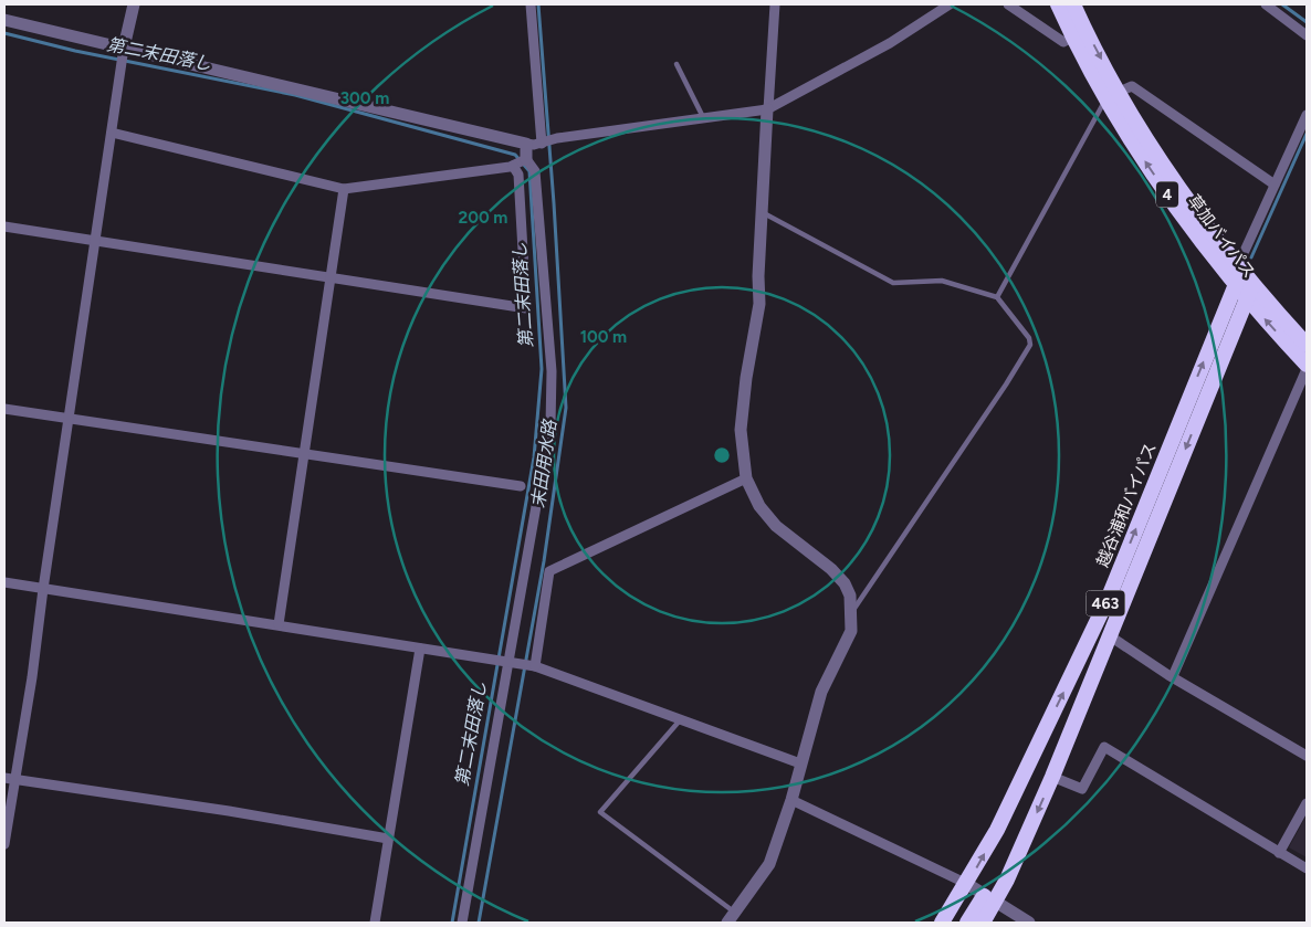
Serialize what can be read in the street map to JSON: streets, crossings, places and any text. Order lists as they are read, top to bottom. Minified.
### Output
{"streets":{"highway":["4","草加バイパス","越谷浦和バイパス","463"]},"crossings":[["草加バイパス","越谷浦和バイパス"]],"water":["第二末田落し","末田用水路"],"rings":["300 m","200 m","100 m"]}
